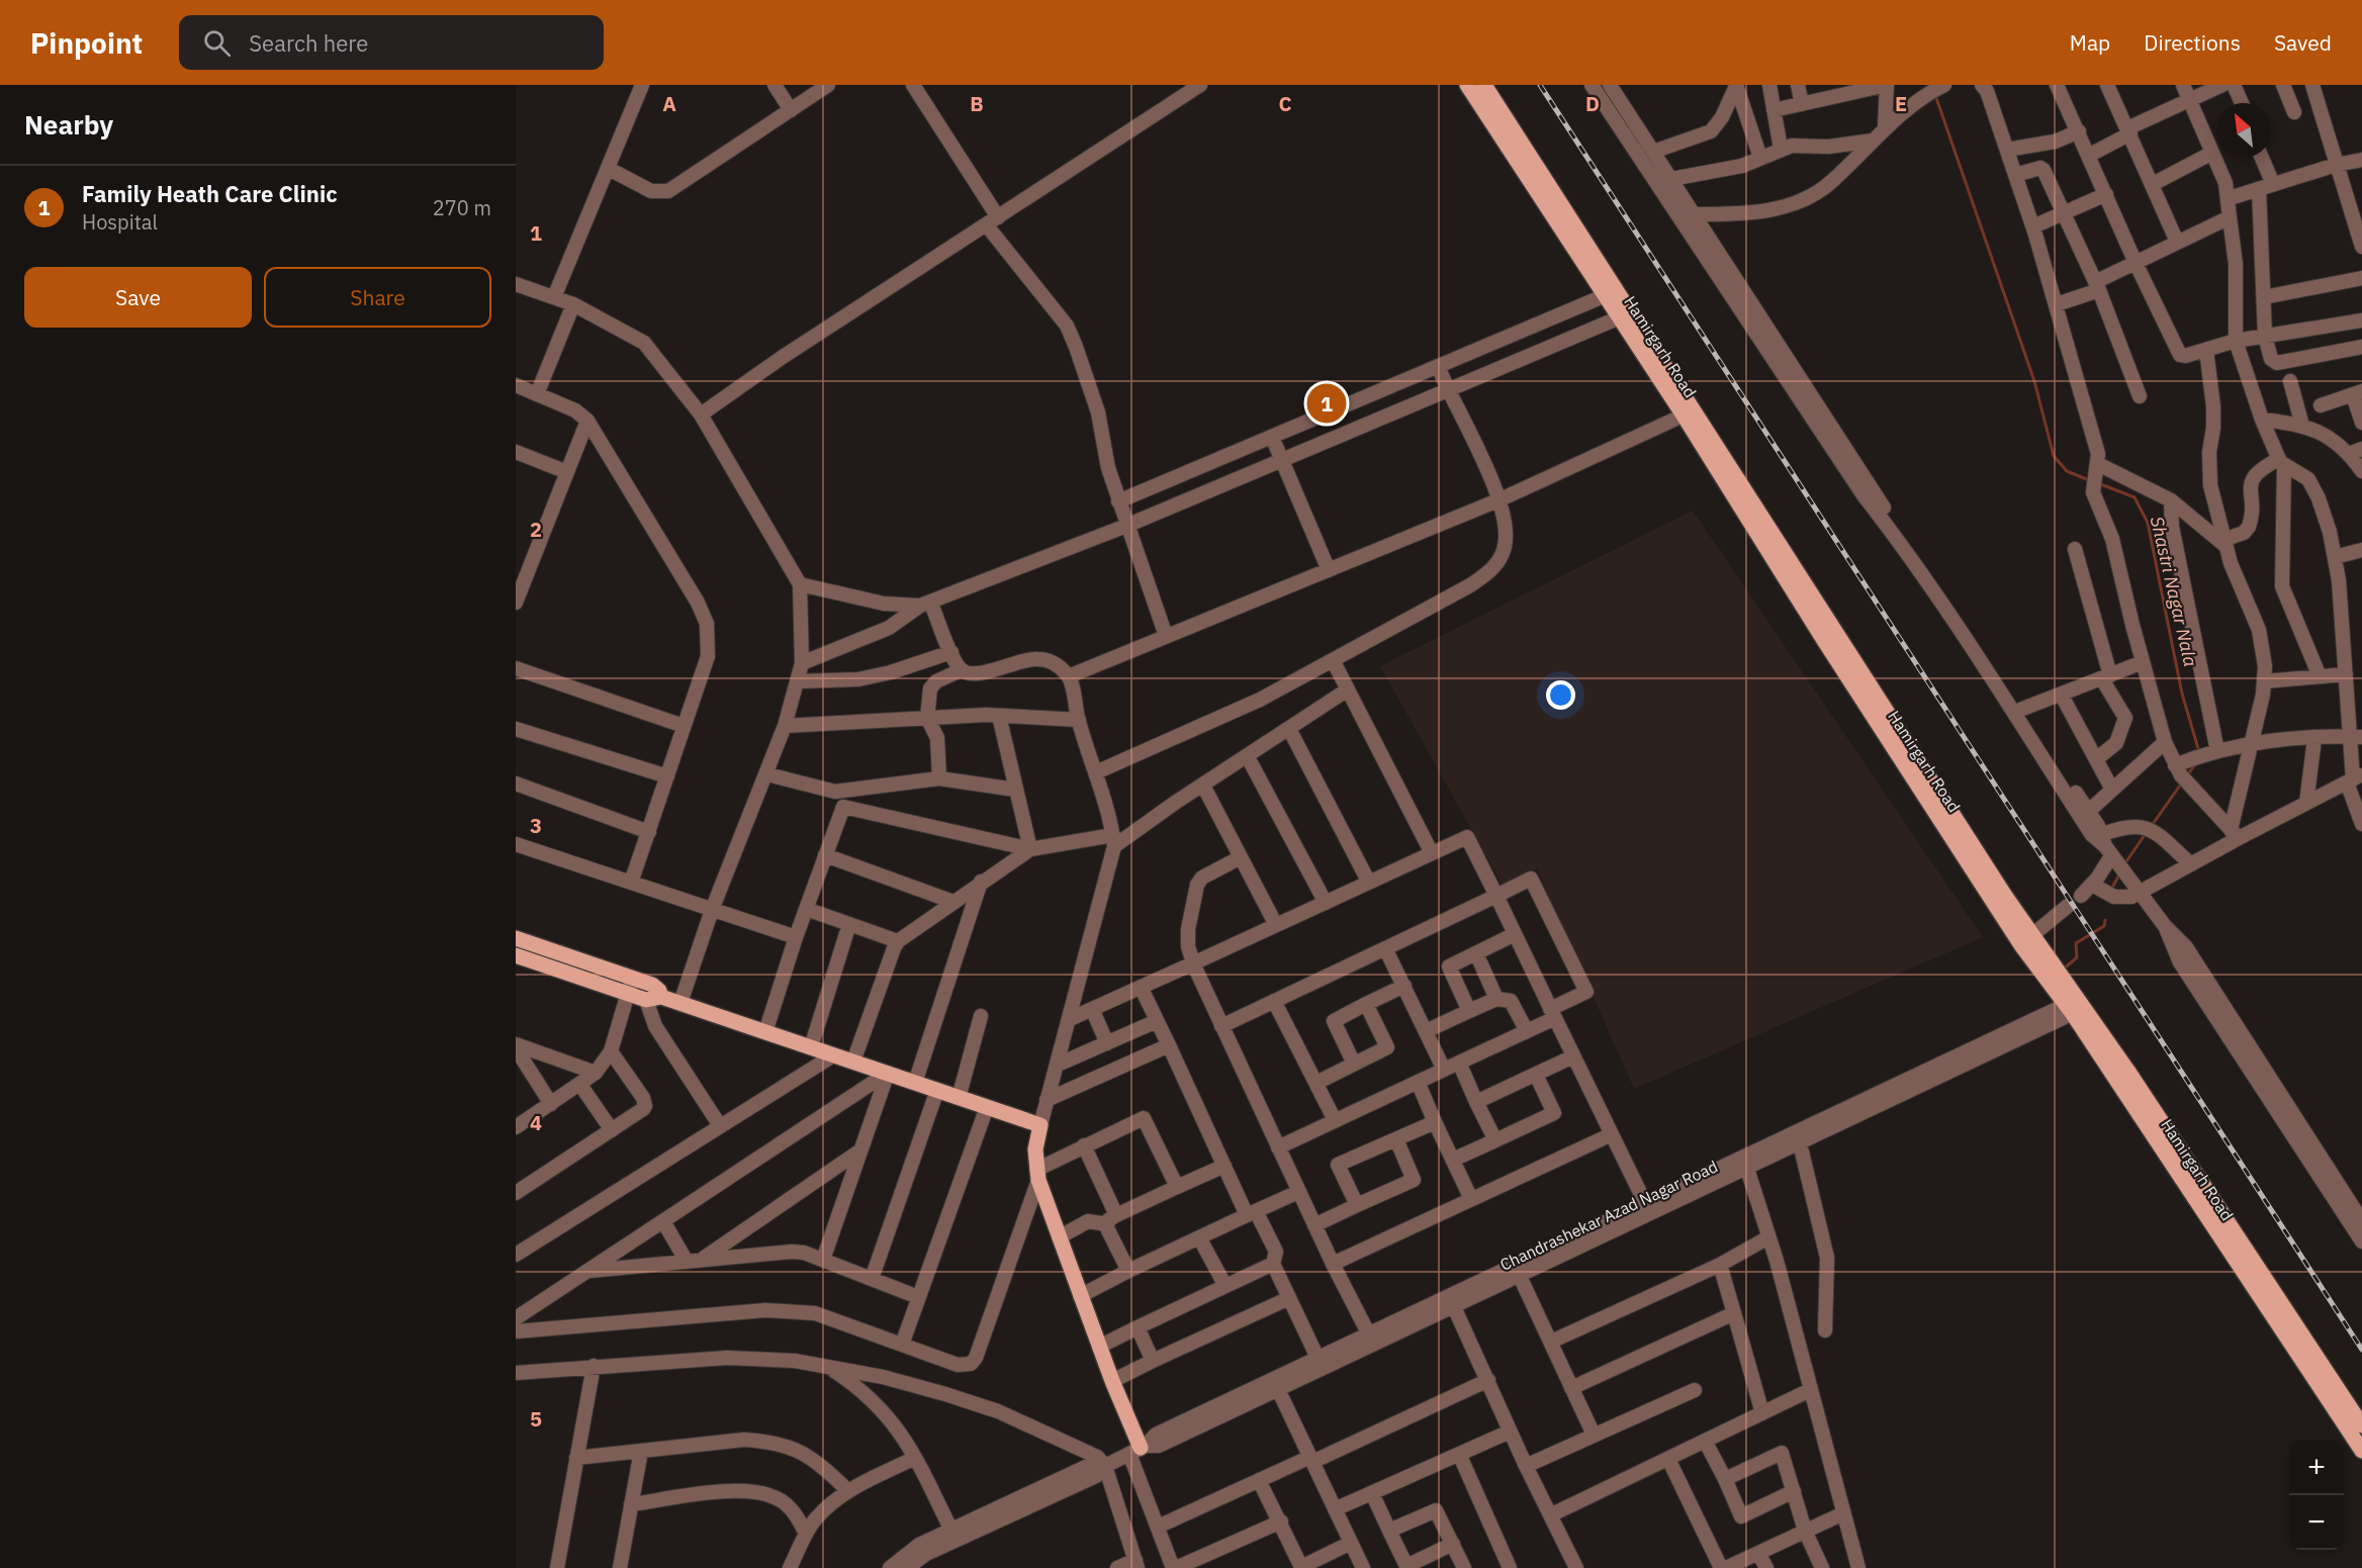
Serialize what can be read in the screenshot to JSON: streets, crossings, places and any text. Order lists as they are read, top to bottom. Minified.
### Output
{"streets":{"main road":["Hamirgarh Road"],"street":["Chandrashekar Azad Nagar Road"]},"crossings":[["Hamirgarh Road","Chandrashekar Azad Nagar Road"]],"water":["Shastri Nagar Nala"],"north":"top left","page":{"header":"Pinpoint","search":"Search here","nav":["Map","Directions","Saved"],"heading":"Nearby","list":[{"mark":"1","name":"Family Heath Care Clinic","note":"Hospital","value":"270 m"}],"buttons":["Save","Share"],"pins":"1","map_buttons":["+","−"]},"grid":{"columns":["A","B","C","D","E"],"rows":["1","2","3","4","5"]}}
